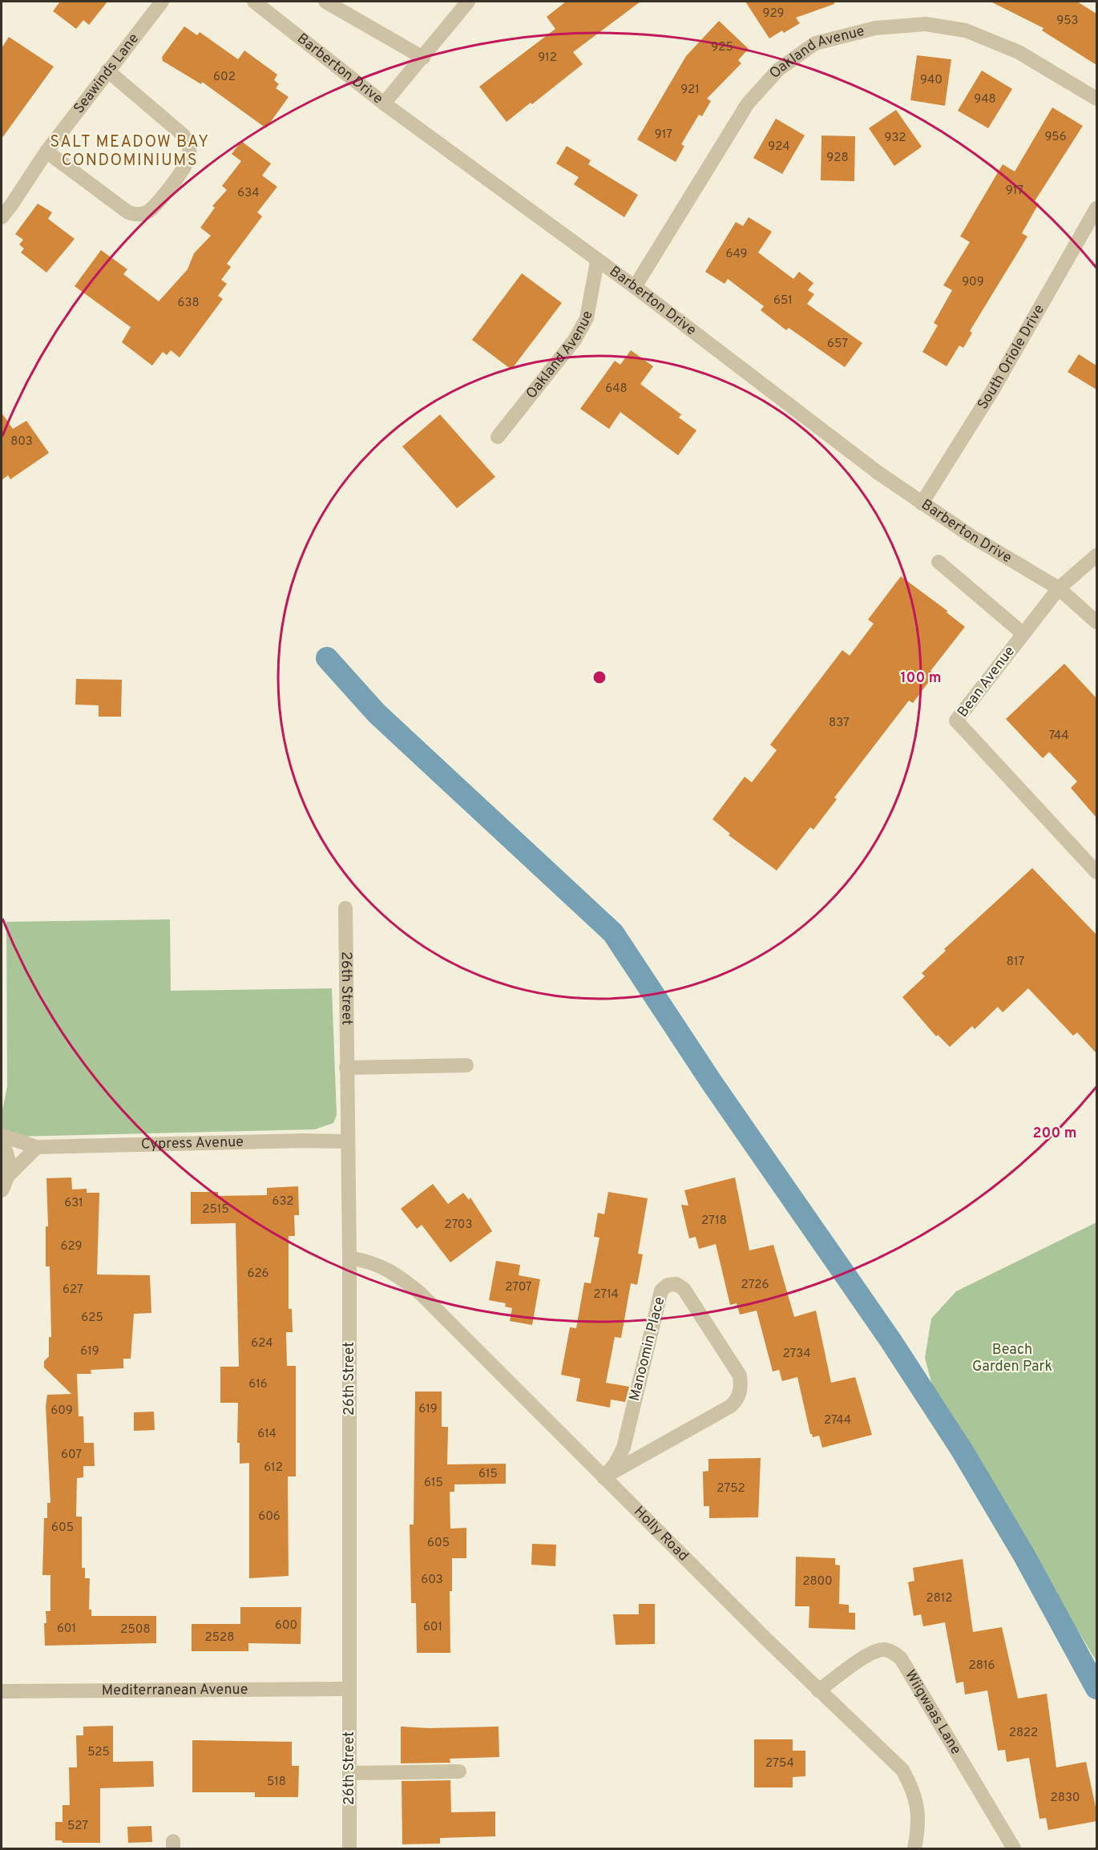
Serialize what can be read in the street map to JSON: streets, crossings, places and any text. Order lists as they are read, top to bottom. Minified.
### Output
{"streets":{"street":["Oakland Avenue","Barberton Drive","Seawinds Lane","South Oriole Drive","Bean Avenue","26th Street","Cypress Avenue","Manoomin Place","Holly Road","Mediterranean Avenue","Wiigwaas Lane"]},"crossings":[["Oakland Avenue","Barberton Drive"],["Barberton Drive","South Oriole Drive"],["Barberton Drive","Bean Avenue"],["26th Street","Cypress Avenue"],["26th Street","Holly Road"],["26th Street","Mediterranean Avenue"],["Manoomin Place","Holly Road"],["Holly Road","Wiigwaas Lane"]],"districts":["SALT MEADOW BAY CONDOMINIUMS"],"parks":["Beach Garden Park"],"house_numbers":["929","953","925","912","602","940","921","948","917","956","932","924","928","917","634","649","909","651","638","657","648","803","837","744","817","632","631","2515","2718","2703","629","626","2726","2707","627","2714","625","624","619","2734","616","619","609","2744","614","607","612","615","615","2752","606","605","605","603","2800","2812","600","601","601","2508","2528","2816","2822","525","2754","518","2830","527"],"rings":["100 m","200 m"]}
